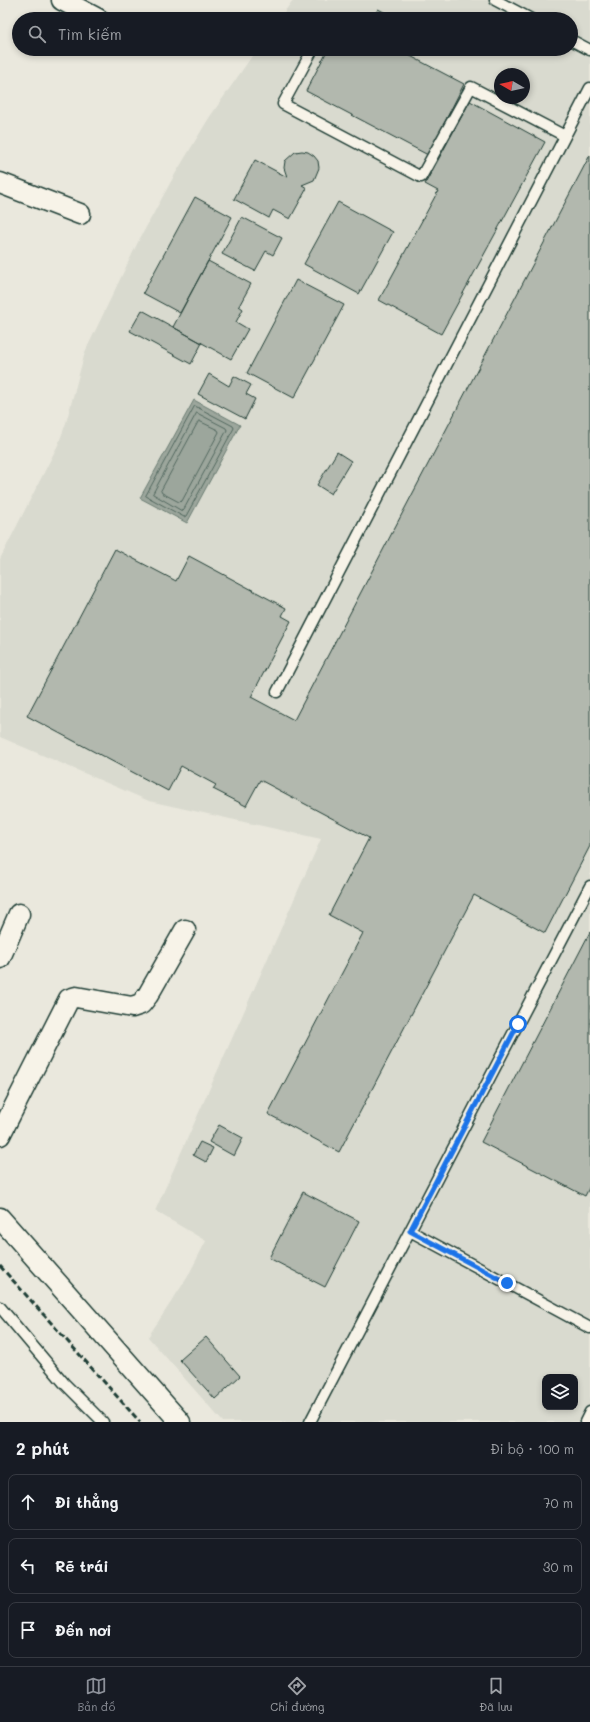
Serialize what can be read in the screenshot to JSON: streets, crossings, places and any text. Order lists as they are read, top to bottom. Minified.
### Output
{"north":"left","page":{"search":"Tìm kiếm","heading":["2 phút","Đi bộ · 100 m"],"list":[["Đi thẳng","70 m"],["Rẽ trái","30 m"],"Đến nơi"],"nav":["Bản đồ","Chỉ đường","Đã lưu"]}}
